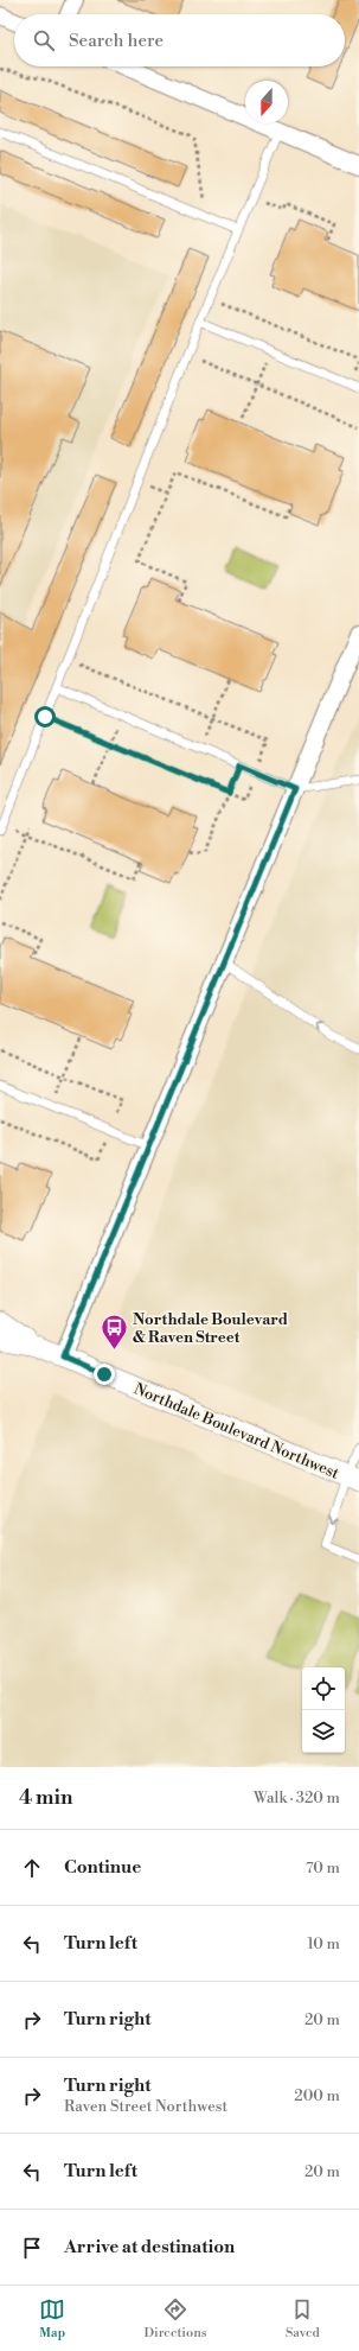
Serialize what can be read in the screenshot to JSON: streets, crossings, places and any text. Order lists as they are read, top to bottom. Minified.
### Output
{"streets":{"street":["Northdale Boulevard Northwest"]},"places":{"bus stop":["Northdale Boulevard & Raven Street"]},"north":"bottom","page":{"search":"Search here","heading":["4 min","Walk · 320 m"],"list":[["Continue","70 m"],["Turn left","10 m"],["Turn right","20 m"],["Turn right","Raven Street Northwest","200 m"],["Turn left","20 m"],"Arrive at destination"],"nav":["Map","Directions","Saved"]}}
